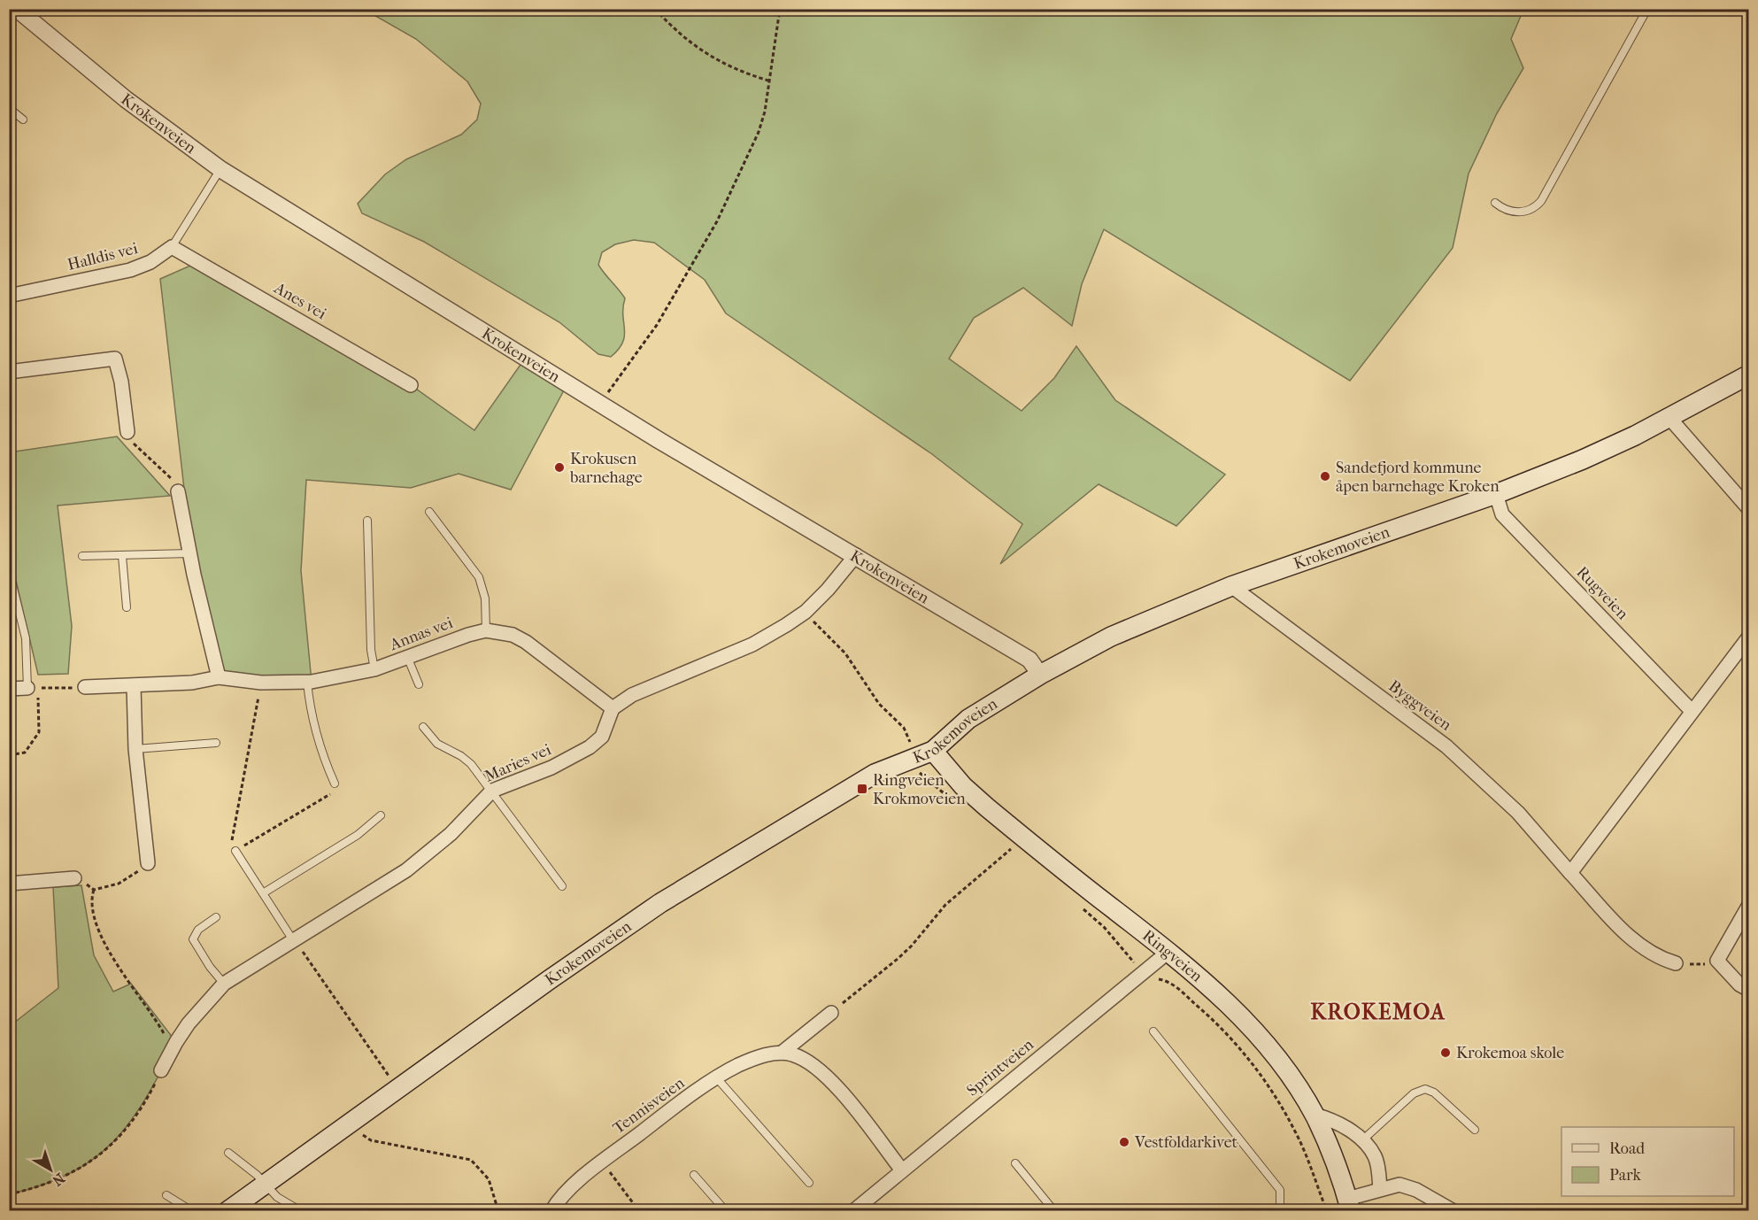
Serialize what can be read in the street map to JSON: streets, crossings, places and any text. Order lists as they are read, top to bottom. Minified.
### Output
{"streets":{"main road":["Krokemoveien","Ringveien"],"street":["Krokenveien","Halldis vei","Anes vei","Rugveien","Annas vei","Byggveien","Maries vei","Sprintveien","Tennisveien"]},"crossings":[["Krokenveien","Halldis vei"],["Krokenveien","Krokemoveien"],["Halldis vei","Anes vei"],["Krokemoveien","Rugveien"],["Krokemoveien","Byggveien"],["Krokemoveien","Ringveien"],["Annas vei","Maries vei"],["Ringveien","Sprintveien"],["Sprintveien","Tennisveien"]],"districts":["KROKEMOA"],"places":{"other":["Krokusen barnehage","Sandefjord kommune åpen barnehage Kroken","Krokemoa skole","Vestfoldarkivet"],"transit":["Ringveien Krokmoveien"]},"legend":["Road","Park"],"north":"bottom right"}
